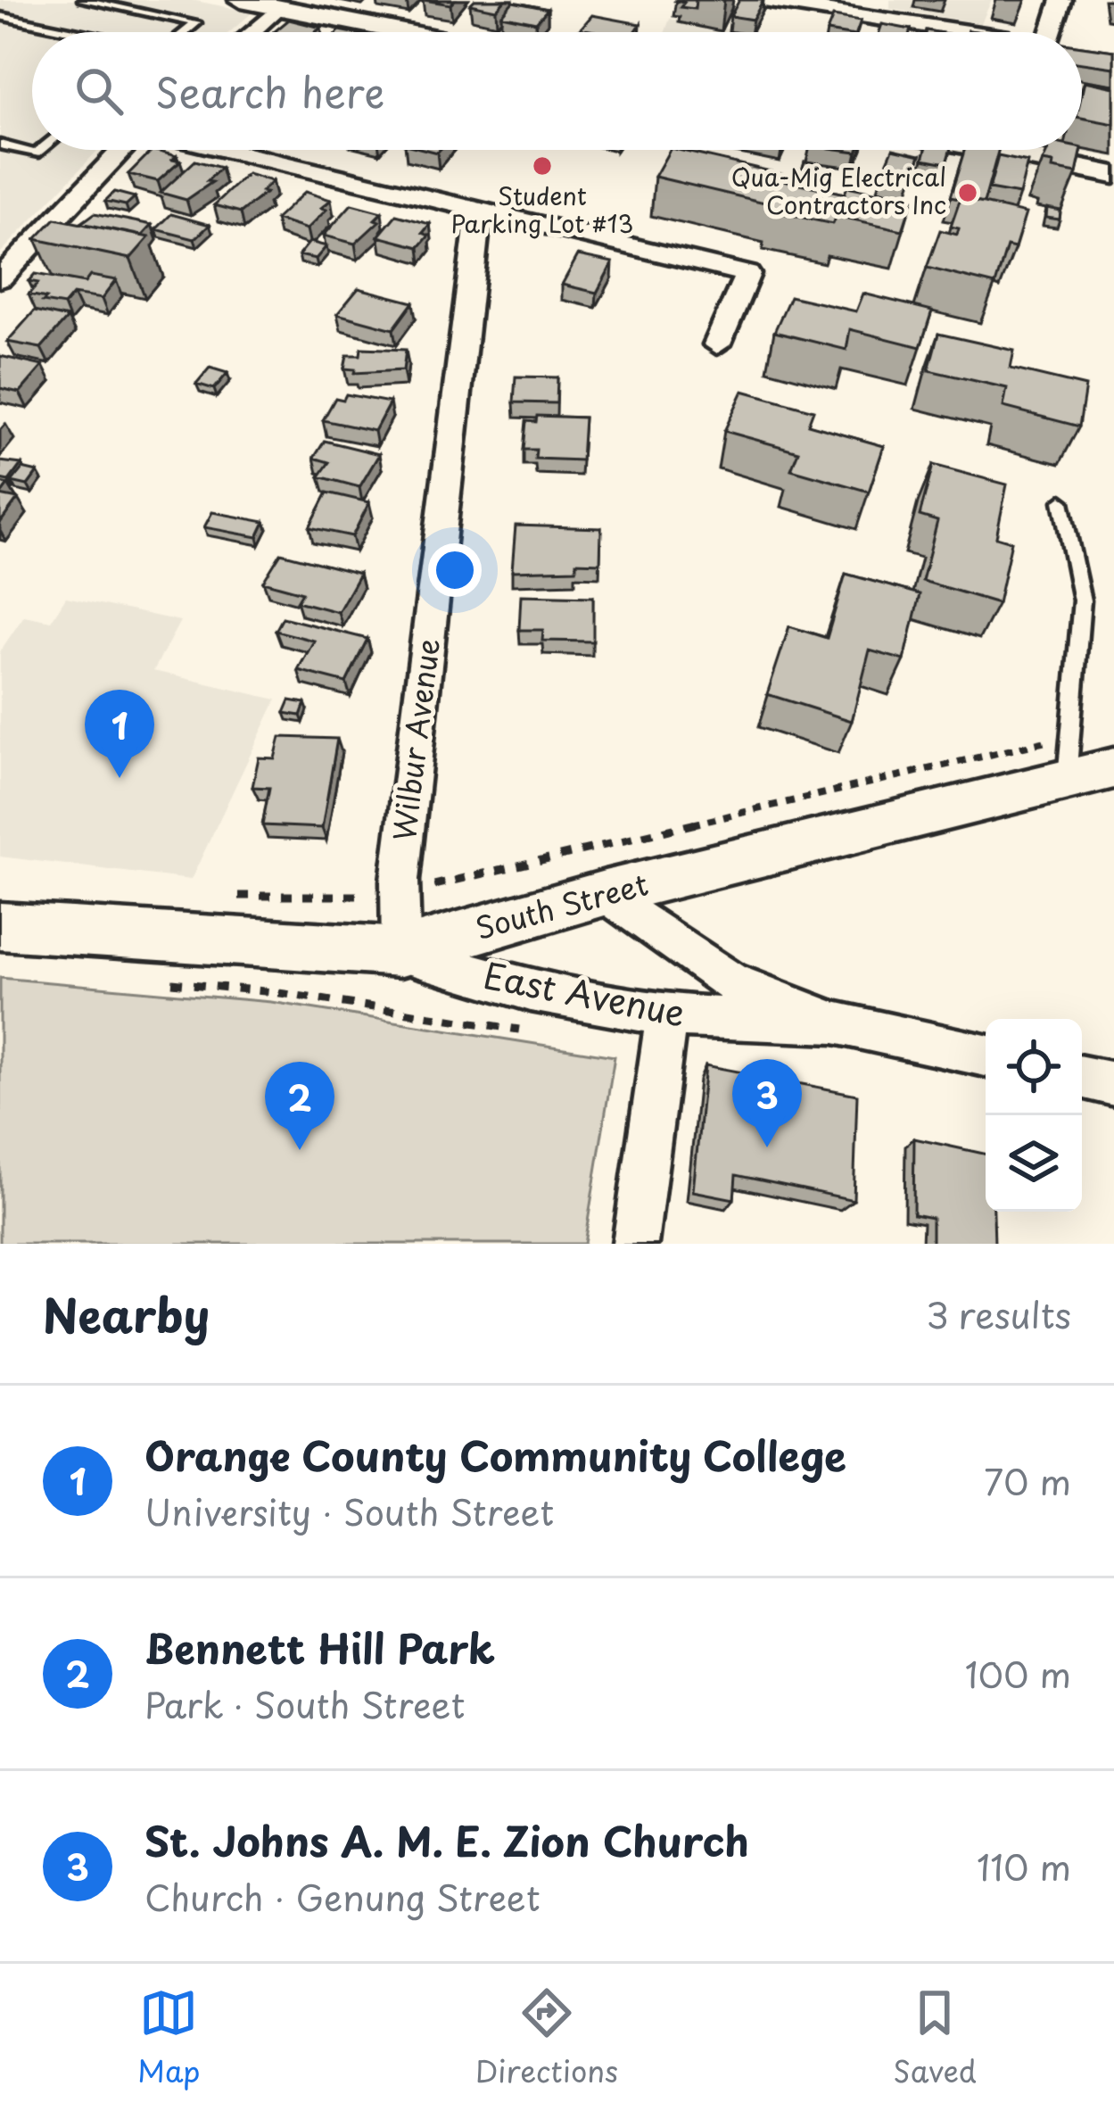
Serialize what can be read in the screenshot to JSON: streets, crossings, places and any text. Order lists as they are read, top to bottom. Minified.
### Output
{"streets":{"street":["Wilbur Avenue","South Street","East Avenue"]},"crossings":[["Wilbur Avenue","South Street"],["Wilbur Avenue","East Avenue"],["South Street","East Avenue"]],"places":["Student Parking Lot #13","Qua-Mig Electrical Contractors Inc"],"page":{"search":"Search here","pins":["1","3","2"],"heading":["Nearby","3 results"],"list":[{"mark":"1","name":"Orange County Community College","note":"University · South Street","value":"70 m"},{"mark":"2","name":"Bennett Hill Park","note":"Park · South Street","value":"100 m"},{"mark":"3","name":"St. Johns A. M. E. Zion Church","note":"Church · Genung Street","value":"110 m"}],"nav":["Map","Directions","Saved"]}}
